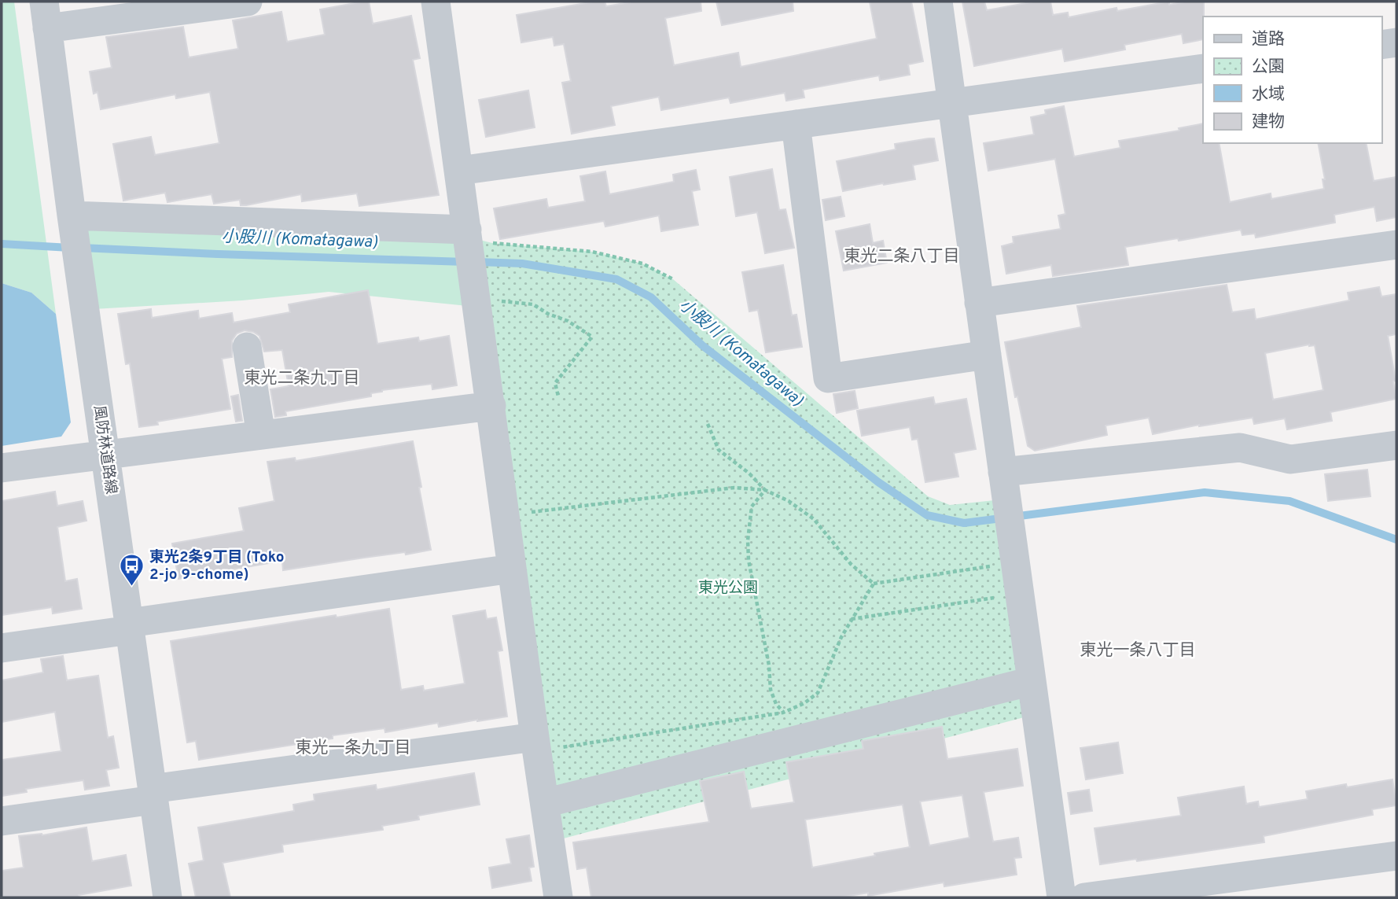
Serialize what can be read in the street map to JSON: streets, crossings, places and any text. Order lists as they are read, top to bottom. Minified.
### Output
{"streets":{"street":["風防林道路線"]},"districts":["東光二条八丁目","東光二条九丁目","東光一条八丁目","東光一条九丁目"],"water":["小股川 (Komatagawa)"],"parks":["東光公園"],"places":{"bus stop":["東光2条9丁目 (Toko 2-jo 9-chome)"]},"legend":["道路","公園","水域","建物"]}
